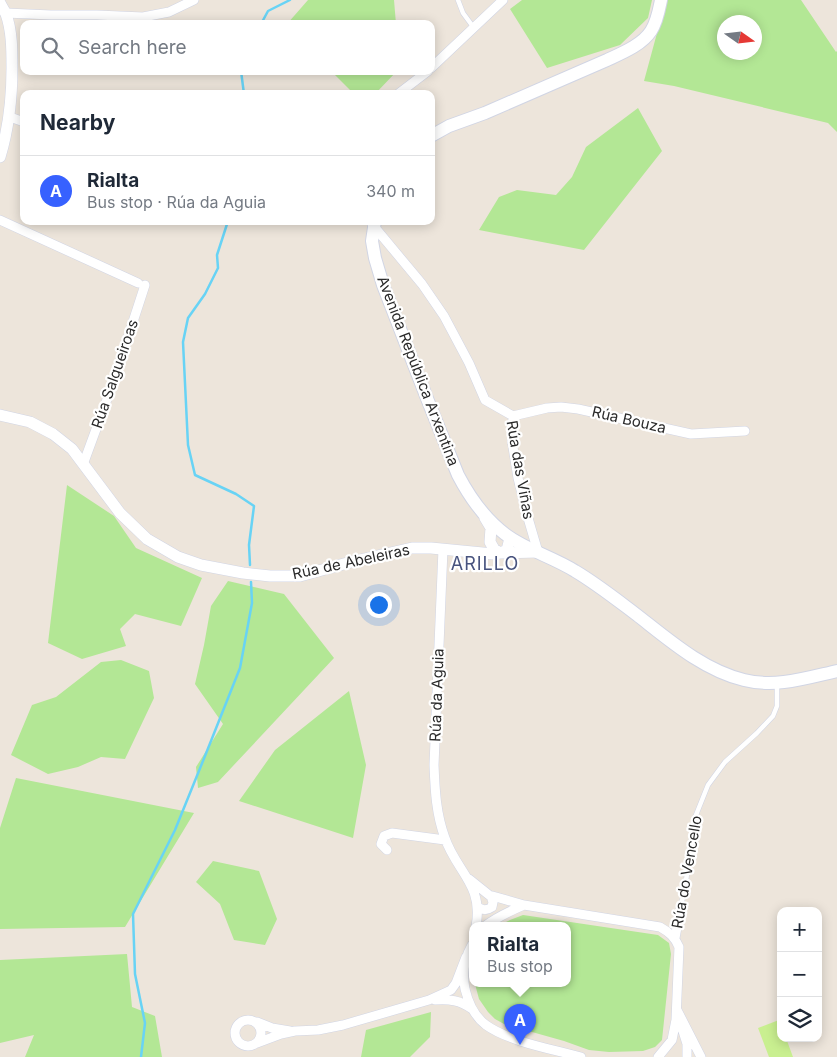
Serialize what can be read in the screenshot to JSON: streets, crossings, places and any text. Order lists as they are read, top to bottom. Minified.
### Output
{"streets":{"main road":["Avenida República Arxentina"],"street":["Rúa Salgueiroas","Rúa Bouza","Rúa das Viñas","Rúa de Abeleiras","Rúa da Aguia","Rúa do Vencello"]},"crossings":[["Avenida República Arxentina","Rúa das Viñas"],["Avenida República Arxentina","Rúa de Abeleiras"],["Avenida República Arxentina","Rúa do Vencello"],["Rúa Salgueiroas","Rúa de Abeleiras"],["Rúa Bouza","Rúa das Viñas"],["Rúa de Abeleiras","Rúa da Aguia"],["Rúa da Aguia","Rúa do Vencello"]],"districts":["ARILLO"],"north":"right","page":{"search":"Search here","heading":"Nearby","list":[{"mark":"A","name":"Rialta","note":"Bus stop · Rúa da Aguia","value":"340 m"}],"map_buttons":["+","−"],"popup":["Rialta","Bus stop"],"pins":"A"}}
